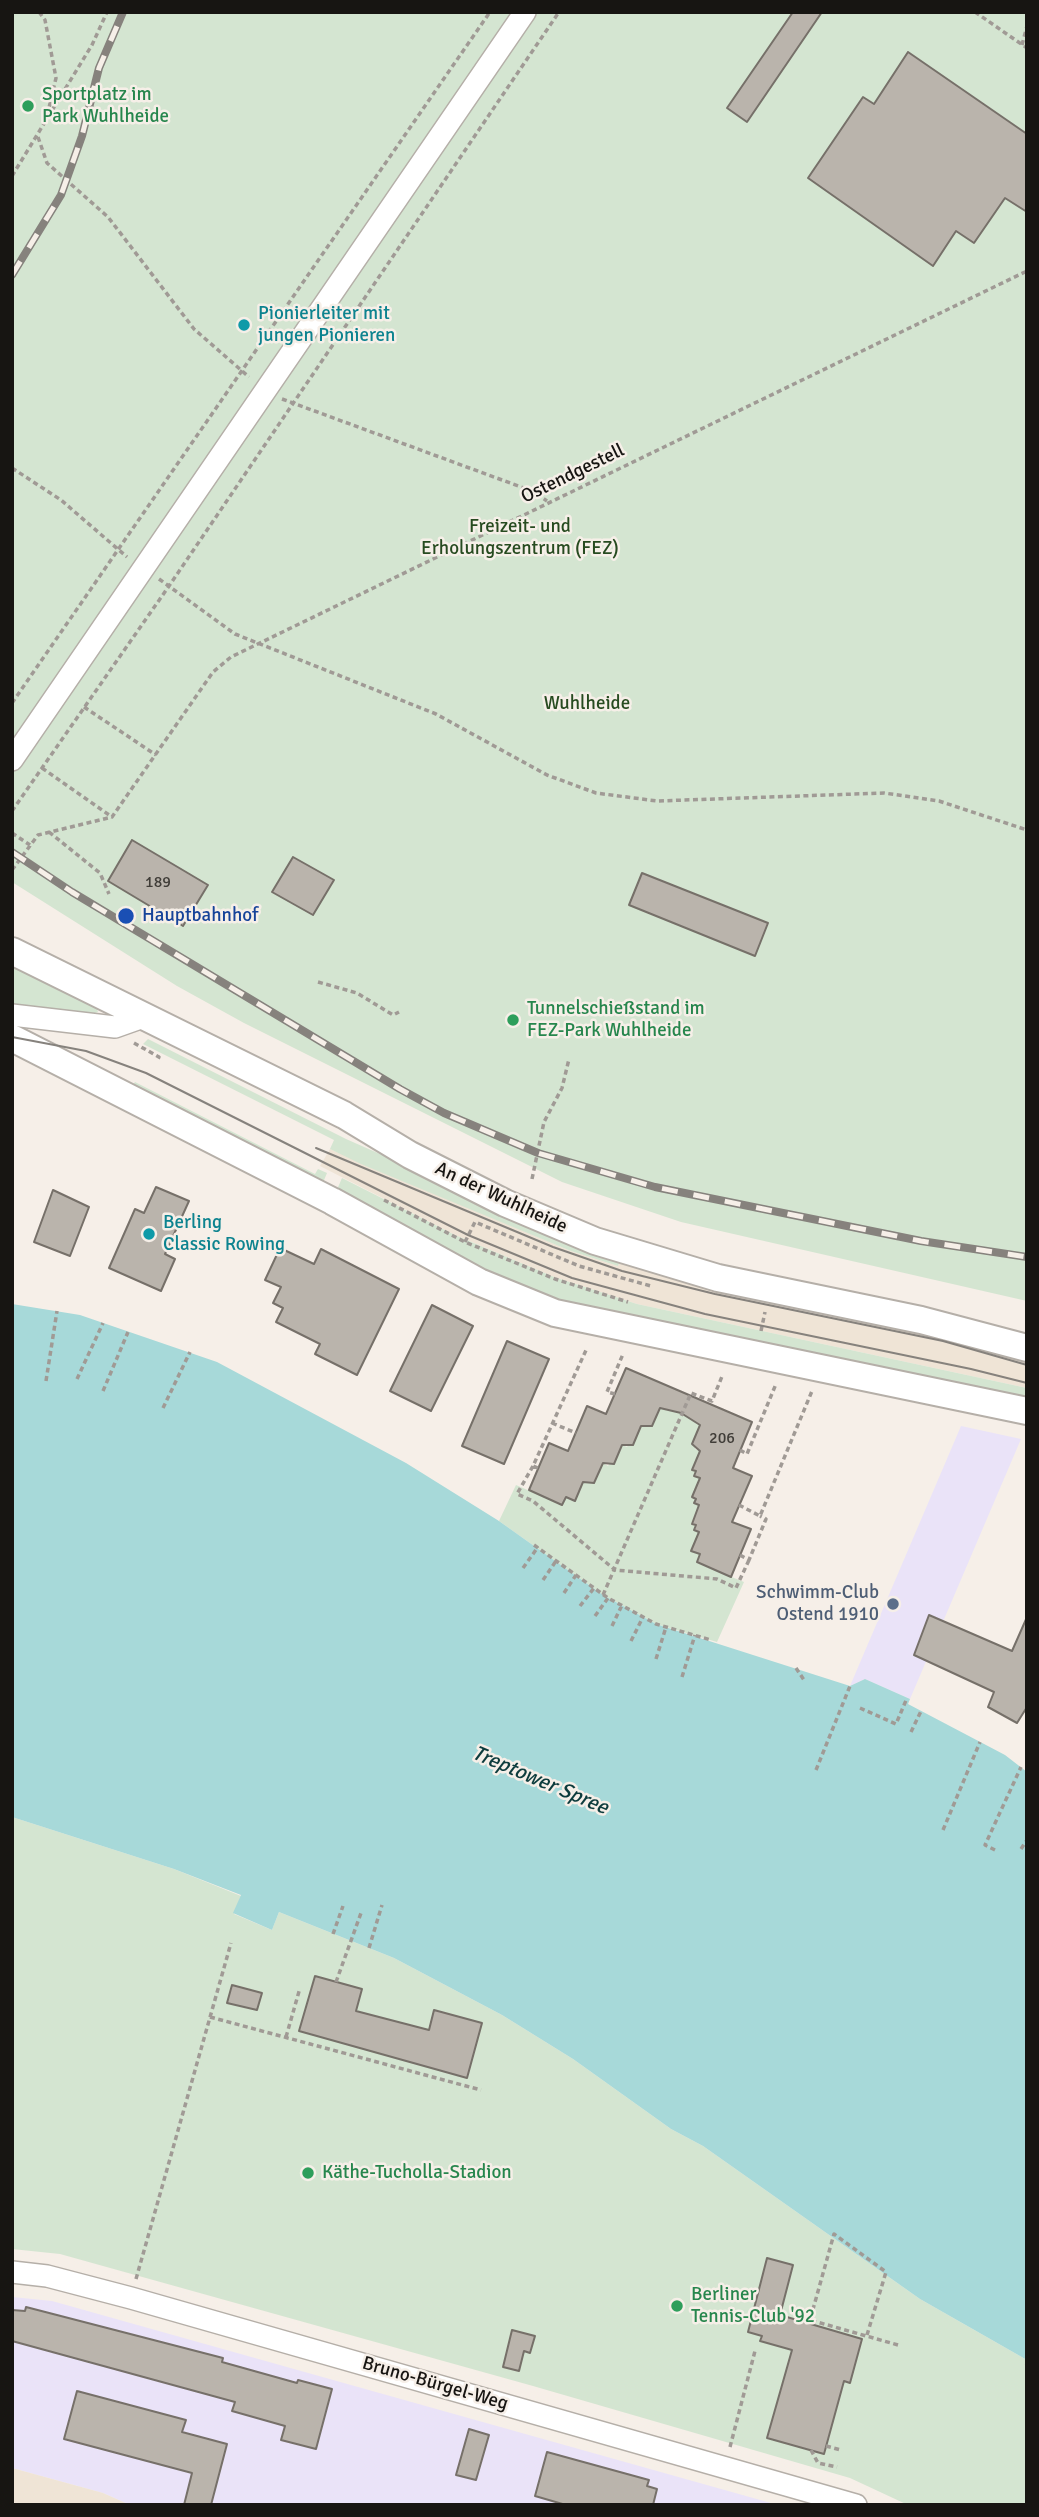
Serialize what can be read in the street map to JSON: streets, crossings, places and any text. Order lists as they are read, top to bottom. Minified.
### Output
{"streets":{"main road":["An der Wuhlheide"],"street":["Bruno-Bürgel-Weg"],"path":["Ostendgestell"]},"water":["Treptower Spree"],"parks":["Freizeit- und Erholungszentrum (FEZ)","Wuhlheide"],"places":["Sportplatz im Park Wuhlheide","Pionierleiter mit jungen Pionieren","Hauptbahnhof","Tunnelschießstand im FEZ-Park Wuhlheide","Berling Classic Rowing","Schwimm-Club Ostend 1910","Käthe-Tucholla-Stadion","Berliner Tennis-Club '92"],"house_numbers":["189","206"]}
